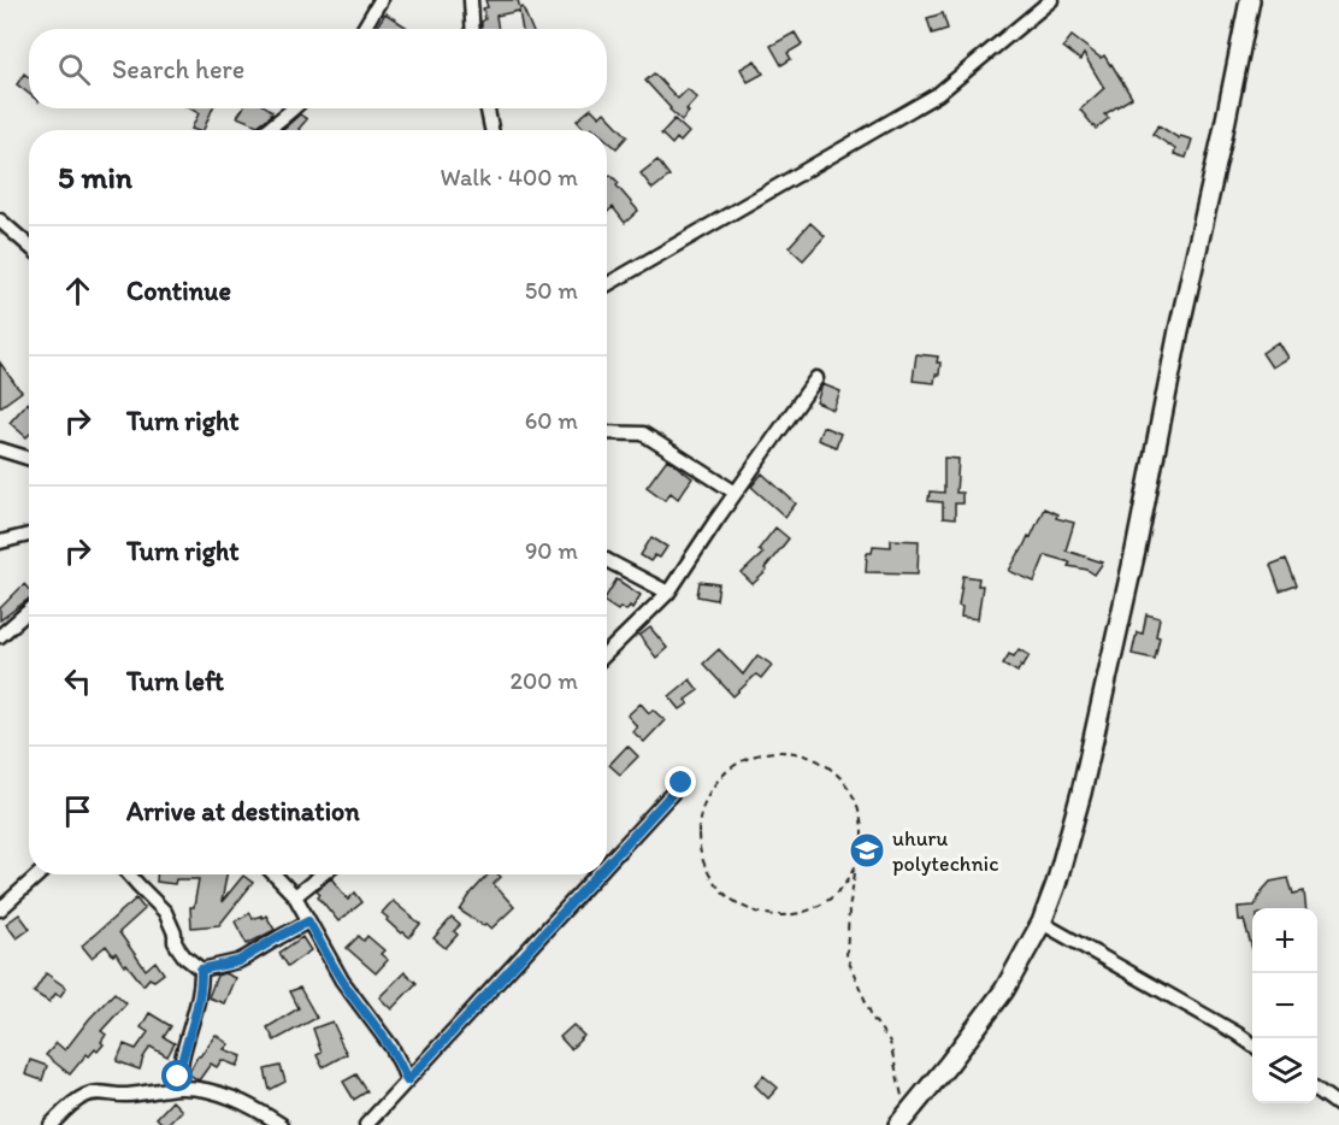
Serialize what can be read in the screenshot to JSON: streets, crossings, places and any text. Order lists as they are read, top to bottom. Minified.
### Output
{"places":{"school or university":["uhuru polytechnic"]},"page":{"search":"Search here","heading":["5 min","Walk · 400 m"],"list":[["Continue","50 m"],["Turn right","60 m"],["Turn right","90 m"],["Turn left","200 m"],"Arrive at destination"],"map_buttons":["+","−"]}}
